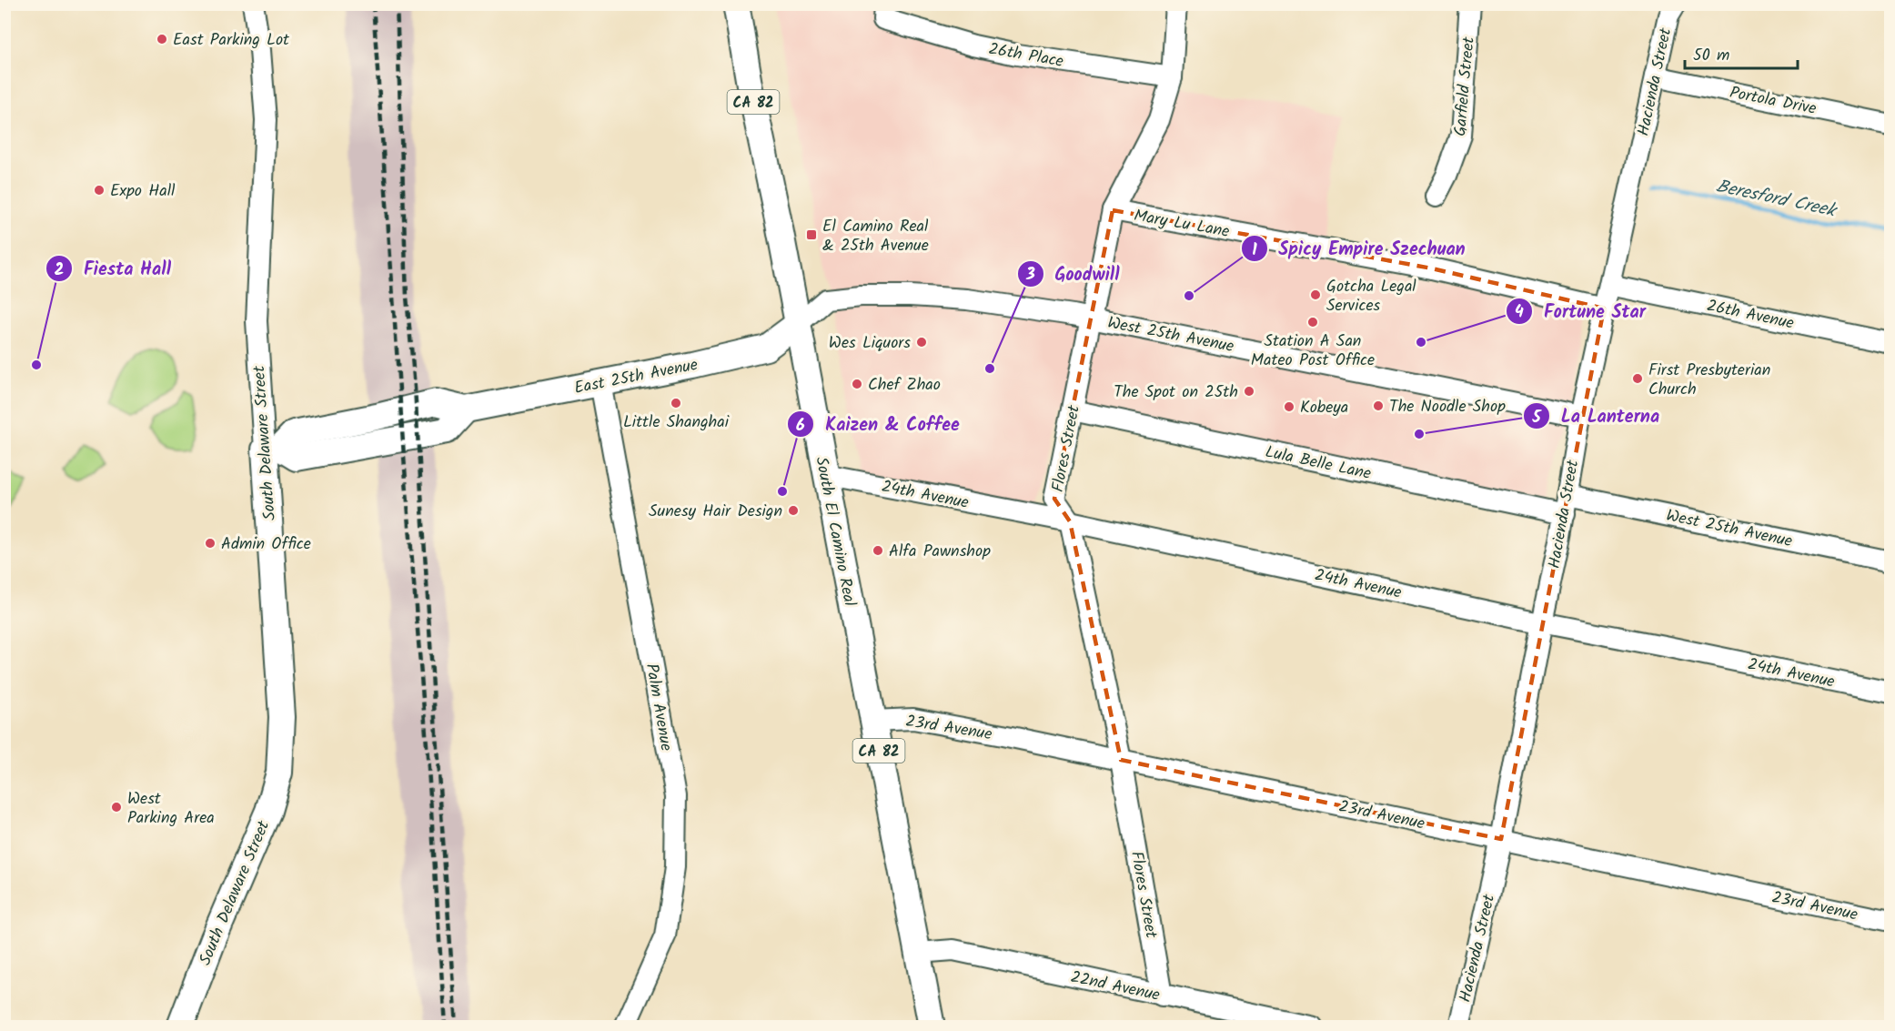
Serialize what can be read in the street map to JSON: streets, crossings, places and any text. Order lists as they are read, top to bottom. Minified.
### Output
{"streets":{"main road":["CA 82","East 25th Avenue","South Delaware Street","South El Camino Real"],"street":["26th Place","Hacienda Street","Garfield Street","Portola Drive","Mary Lu Lane","26th Avenue","West 25th Avenue","Flores Street","Lula Belle Lane","24th Avenue","Palm Avenue","23rd Avenue","22nd Avenue"]},"crossings":[["26th Place","Flores Street"],["Hacienda Street","Portola Drive"],["Hacienda Street","Mary Lu Lane"],["Hacienda Street","26th Avenue"],["Hacienda Street","West 25th Avenue"],["Hacienda Street","Lula Belle Lane"],["Hacienda Street","24th Avenue"],["Hacienda Street","23rd Avenue"],["Mary Lu Lane","Flores Street"],["West 25th Avenue","East 25th Avenue"],["West 25th Avenue","Flores Street"],["West 25th Avenue","Lula Belle Lane"],["West 25th Avenue","South El Camino Real"],["East 25th Avenue","South Delaware Street"],["East 25th Avenue","South El Camino Real"],["East 25th Avenue","Palm Avenue"],["Flores Street","Lula Belle Lane"],["Flores Street","24th Avenue"],["Flores Street","23rd Avenue"],["Flores Street","22nd Avenue"],["24th Avenue","South El Camino Real"],["South El Camino Real","23rd Avenue"],["South El Camino Real","22nd Avenue"]],"water":["Beresford Creek"],"places":{"other":["East Parking Lot","Expo Hall","Gotcha Legal Services","Spicy Empire Szechuan","Station A San Mateo Post Office","Wes Liquors","Fortune Star","Fiesta Hall","Goodwill","First Presbyterian Church","Chef Zhao","The Spot on 25th","Little Shanghai","The Noodle Shop","Kobeya","La Lanterna","Kaizen & Coffee","Sunesy Hair Design","Admin Office","Alfa Pawnshop","West Parking Area"],"transit":["El Camino Real & 25th Avenue"]},"scale_bar":"50 m"}
